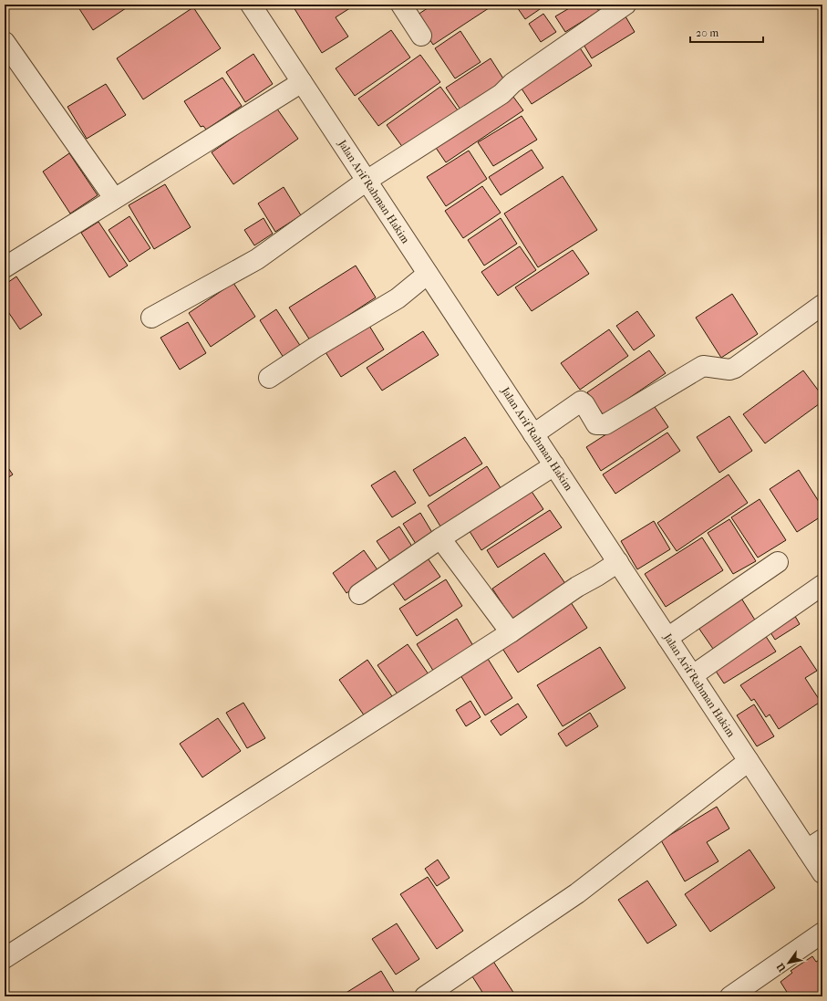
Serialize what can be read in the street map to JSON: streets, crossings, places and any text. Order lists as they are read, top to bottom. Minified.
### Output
{"streets":{"street":["Jalan Arif Rahman Hakim"]},"scale_bar":"20 m","north":"bottom left"}
